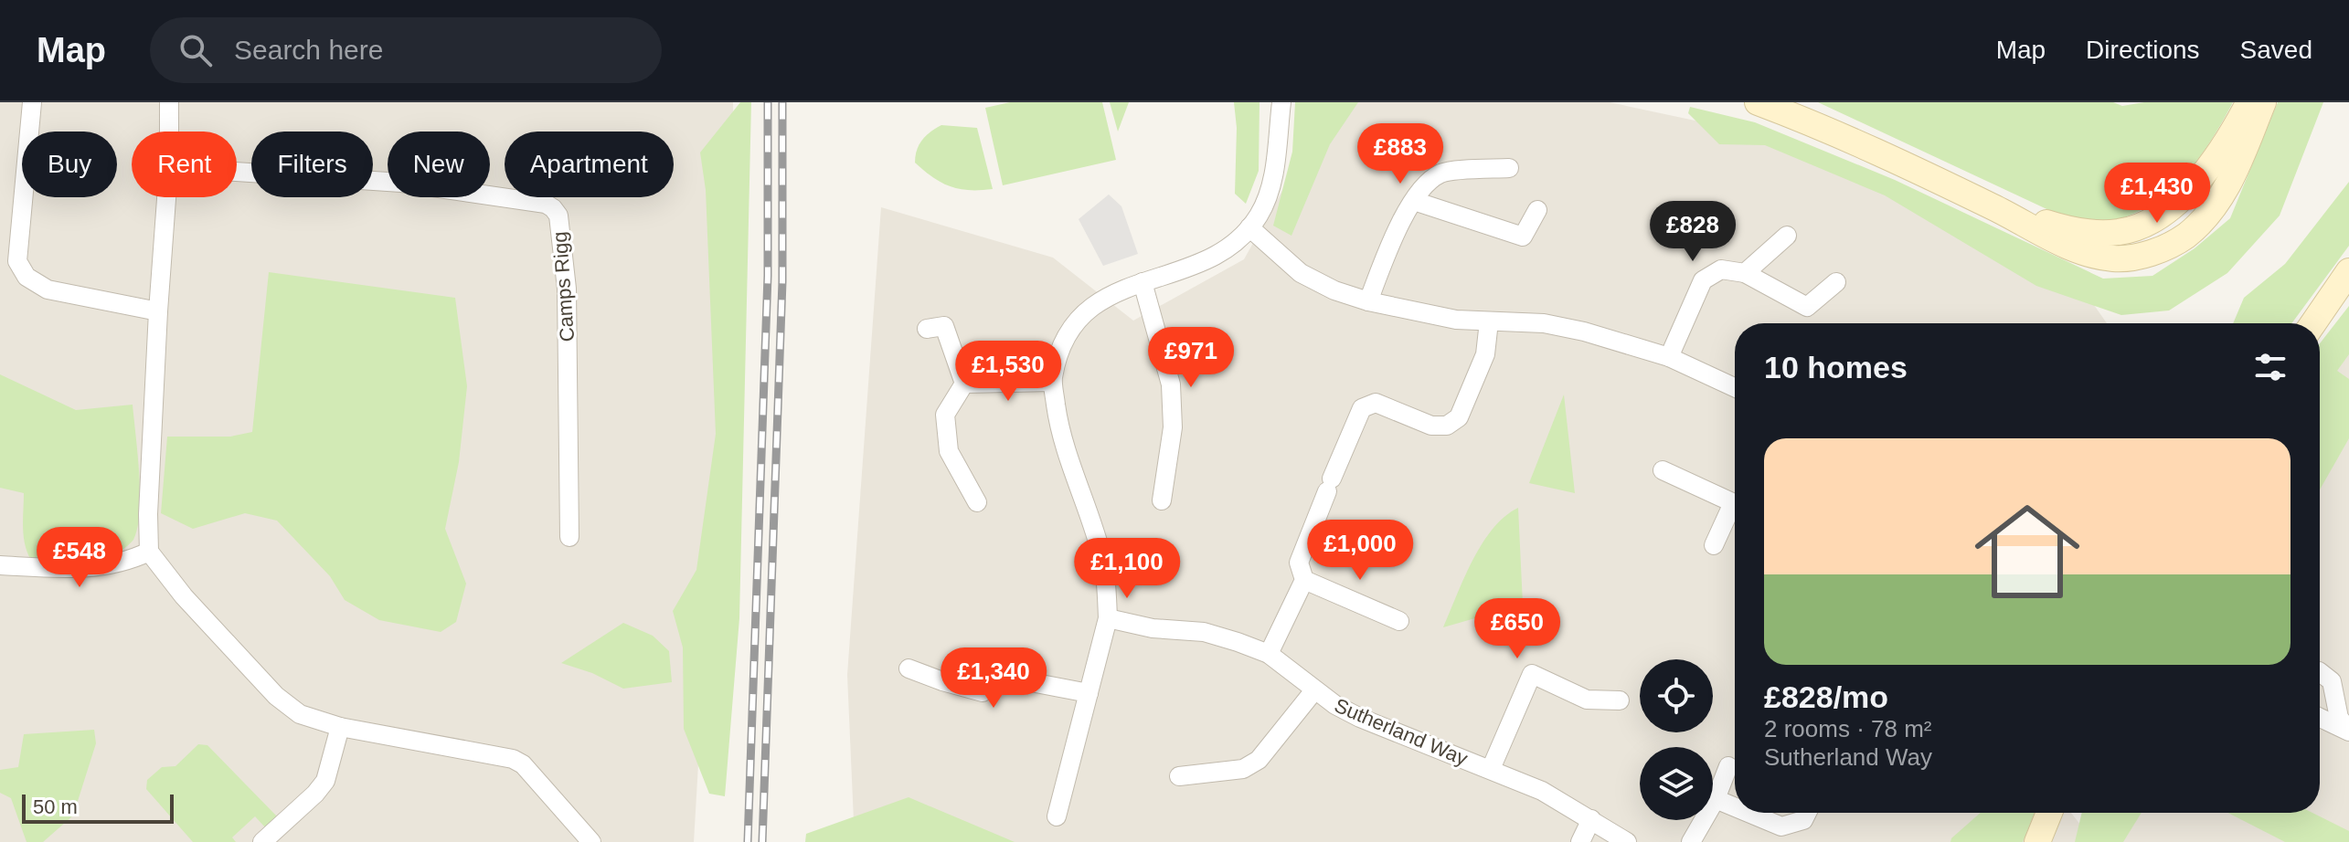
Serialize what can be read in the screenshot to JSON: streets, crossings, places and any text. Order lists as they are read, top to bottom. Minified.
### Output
{"streets":{"street":["Camps Rigg","Sutherland Way"]},"scale_bar":"50 m","page":{"header":"Map","search":"Search here","nav":["Map","Directions","Saved"],"price":["£883","£1,430","£828","£971","£1,530","£1,000","£548","£1,100","£650","£1,340"],"chip":["Buy","Rent","Filters","New","Apartment"],"heading":"10 homes","list":[{"name":"£828/mo","note":"2 rooms · 78 m² · Sutherland Way"}],"scale":"50 m"}}
